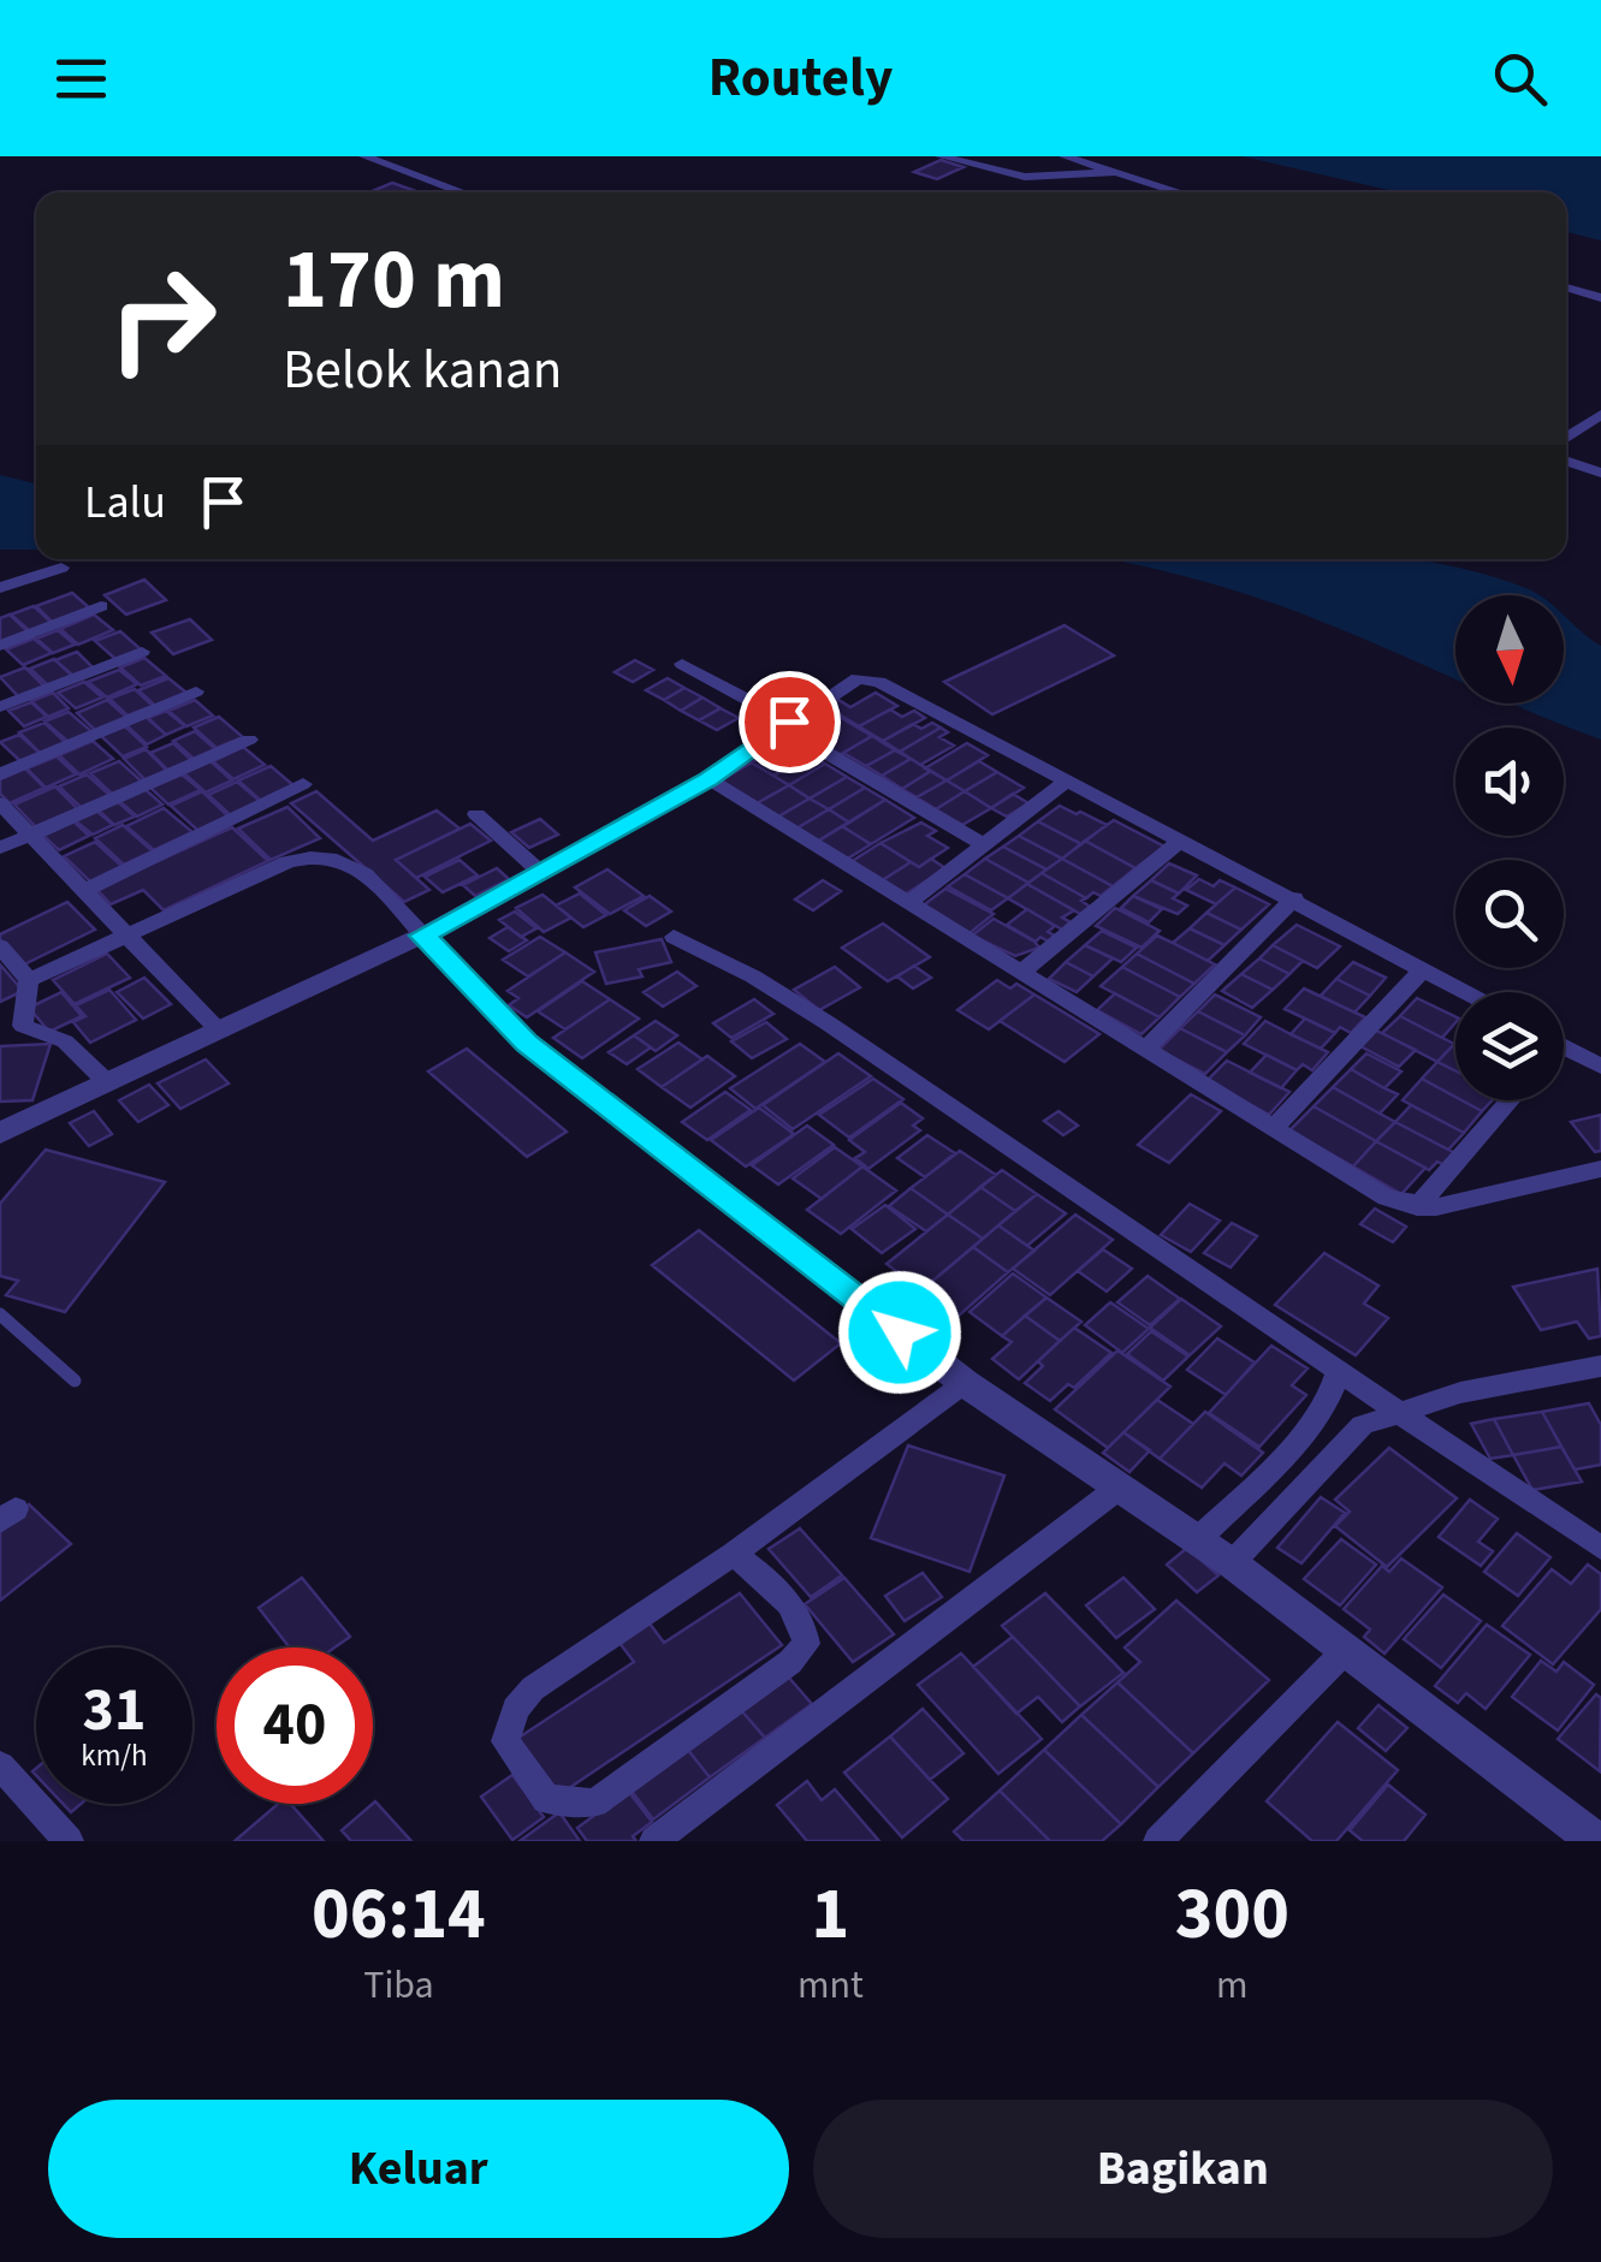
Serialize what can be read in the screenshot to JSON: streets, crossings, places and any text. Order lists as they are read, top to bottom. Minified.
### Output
{"north":"bottom","page":{"header":"Routely","turn":["170 m","Belok kanan"],"then":"Lalu","speed":"31 km/h","limit":"40","eta":["06:14","Tiba","1","mnt","300","m"],"buttons":["Keluar","Bagikan"]}}
